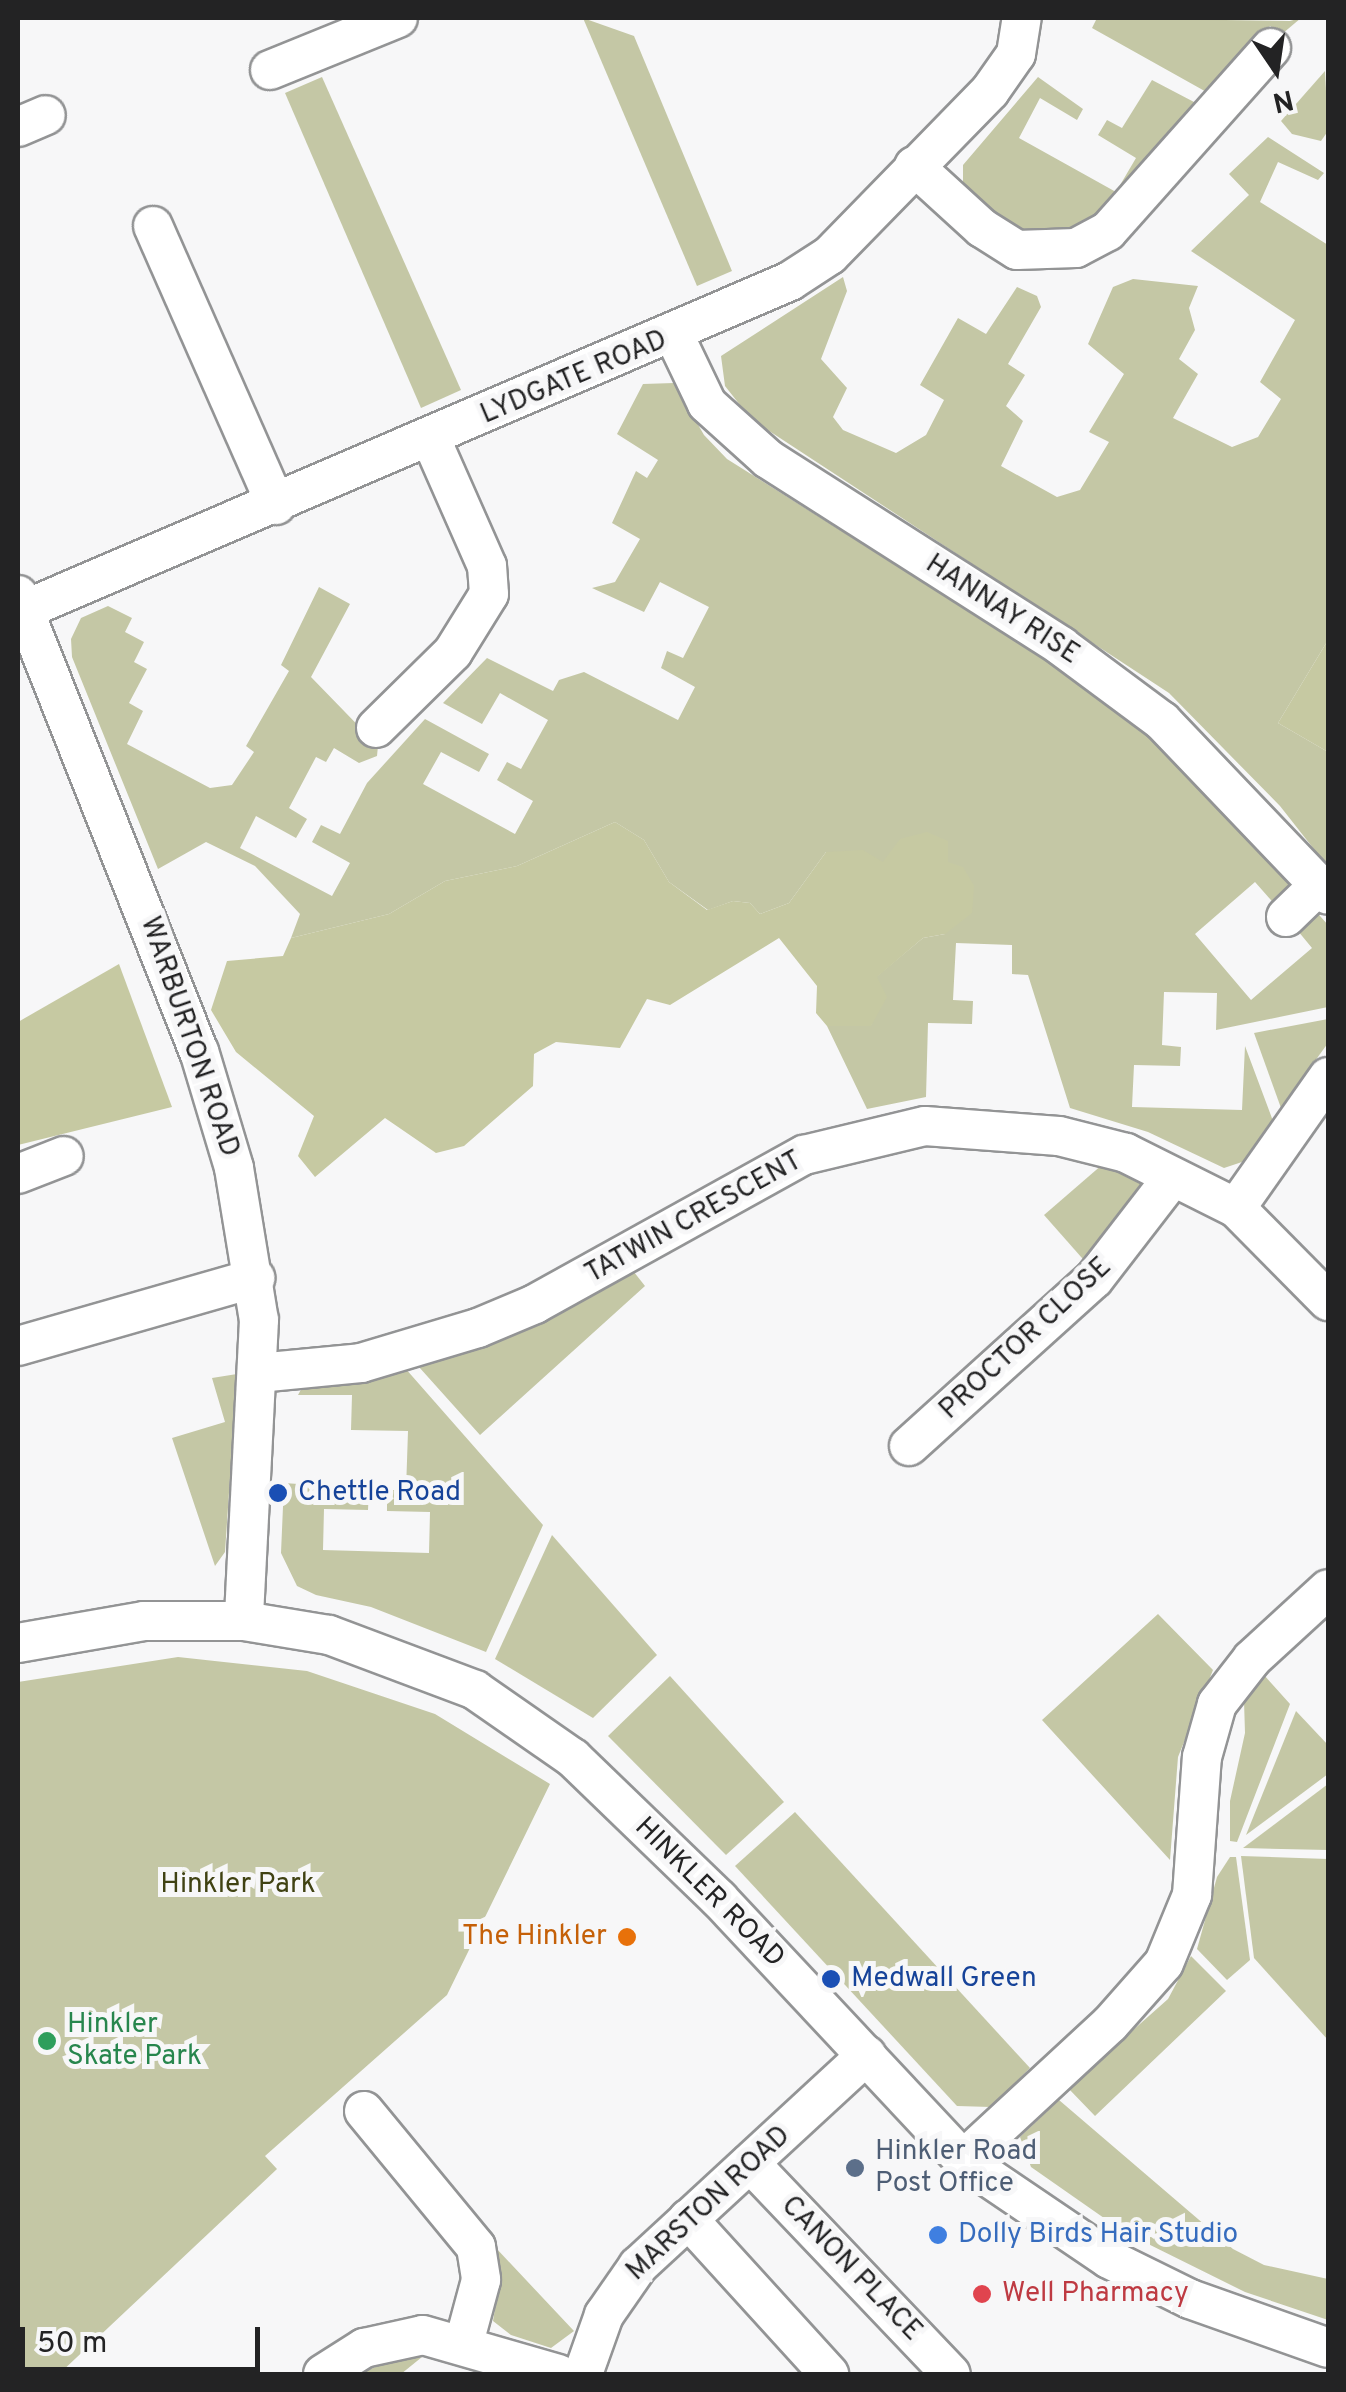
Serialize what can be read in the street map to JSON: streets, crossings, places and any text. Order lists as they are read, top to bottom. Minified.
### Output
{"streets":{"street":["LYDGATE ROAD","HANNAY RISE","WARBURTON ROAD","TATWIN CRESCENT","PROCTOR CLOSE","HINKLER ROAD","MARSTON ROAD","CANON PLACE"]},"crossings":[["LYDGATE ROAD","HANNAY RISE"],["LYDGATE ROAD","WARBURTON ROAD"],["WARBURTON ROAD","TATWIN CRESCENT"],["WARBURTON ROAD","HINKLER ROAD"],["TATWIN CRESCENT","PROCTOR CLOSE"],["HINKLER ROAD","MARSTON ROAD"],["MARSTON ROAD","CANON PLACE"]],"parks":["Hinkler Park"],"places":["Chettle Road","The Hinkler","Medwall Green","Hinkler Skate Park","Hinkler Road Post Office","Dolly Birds Hair Studio","Well Pharmacy"],"scale_bar":"50 m","north":"bottom"}
